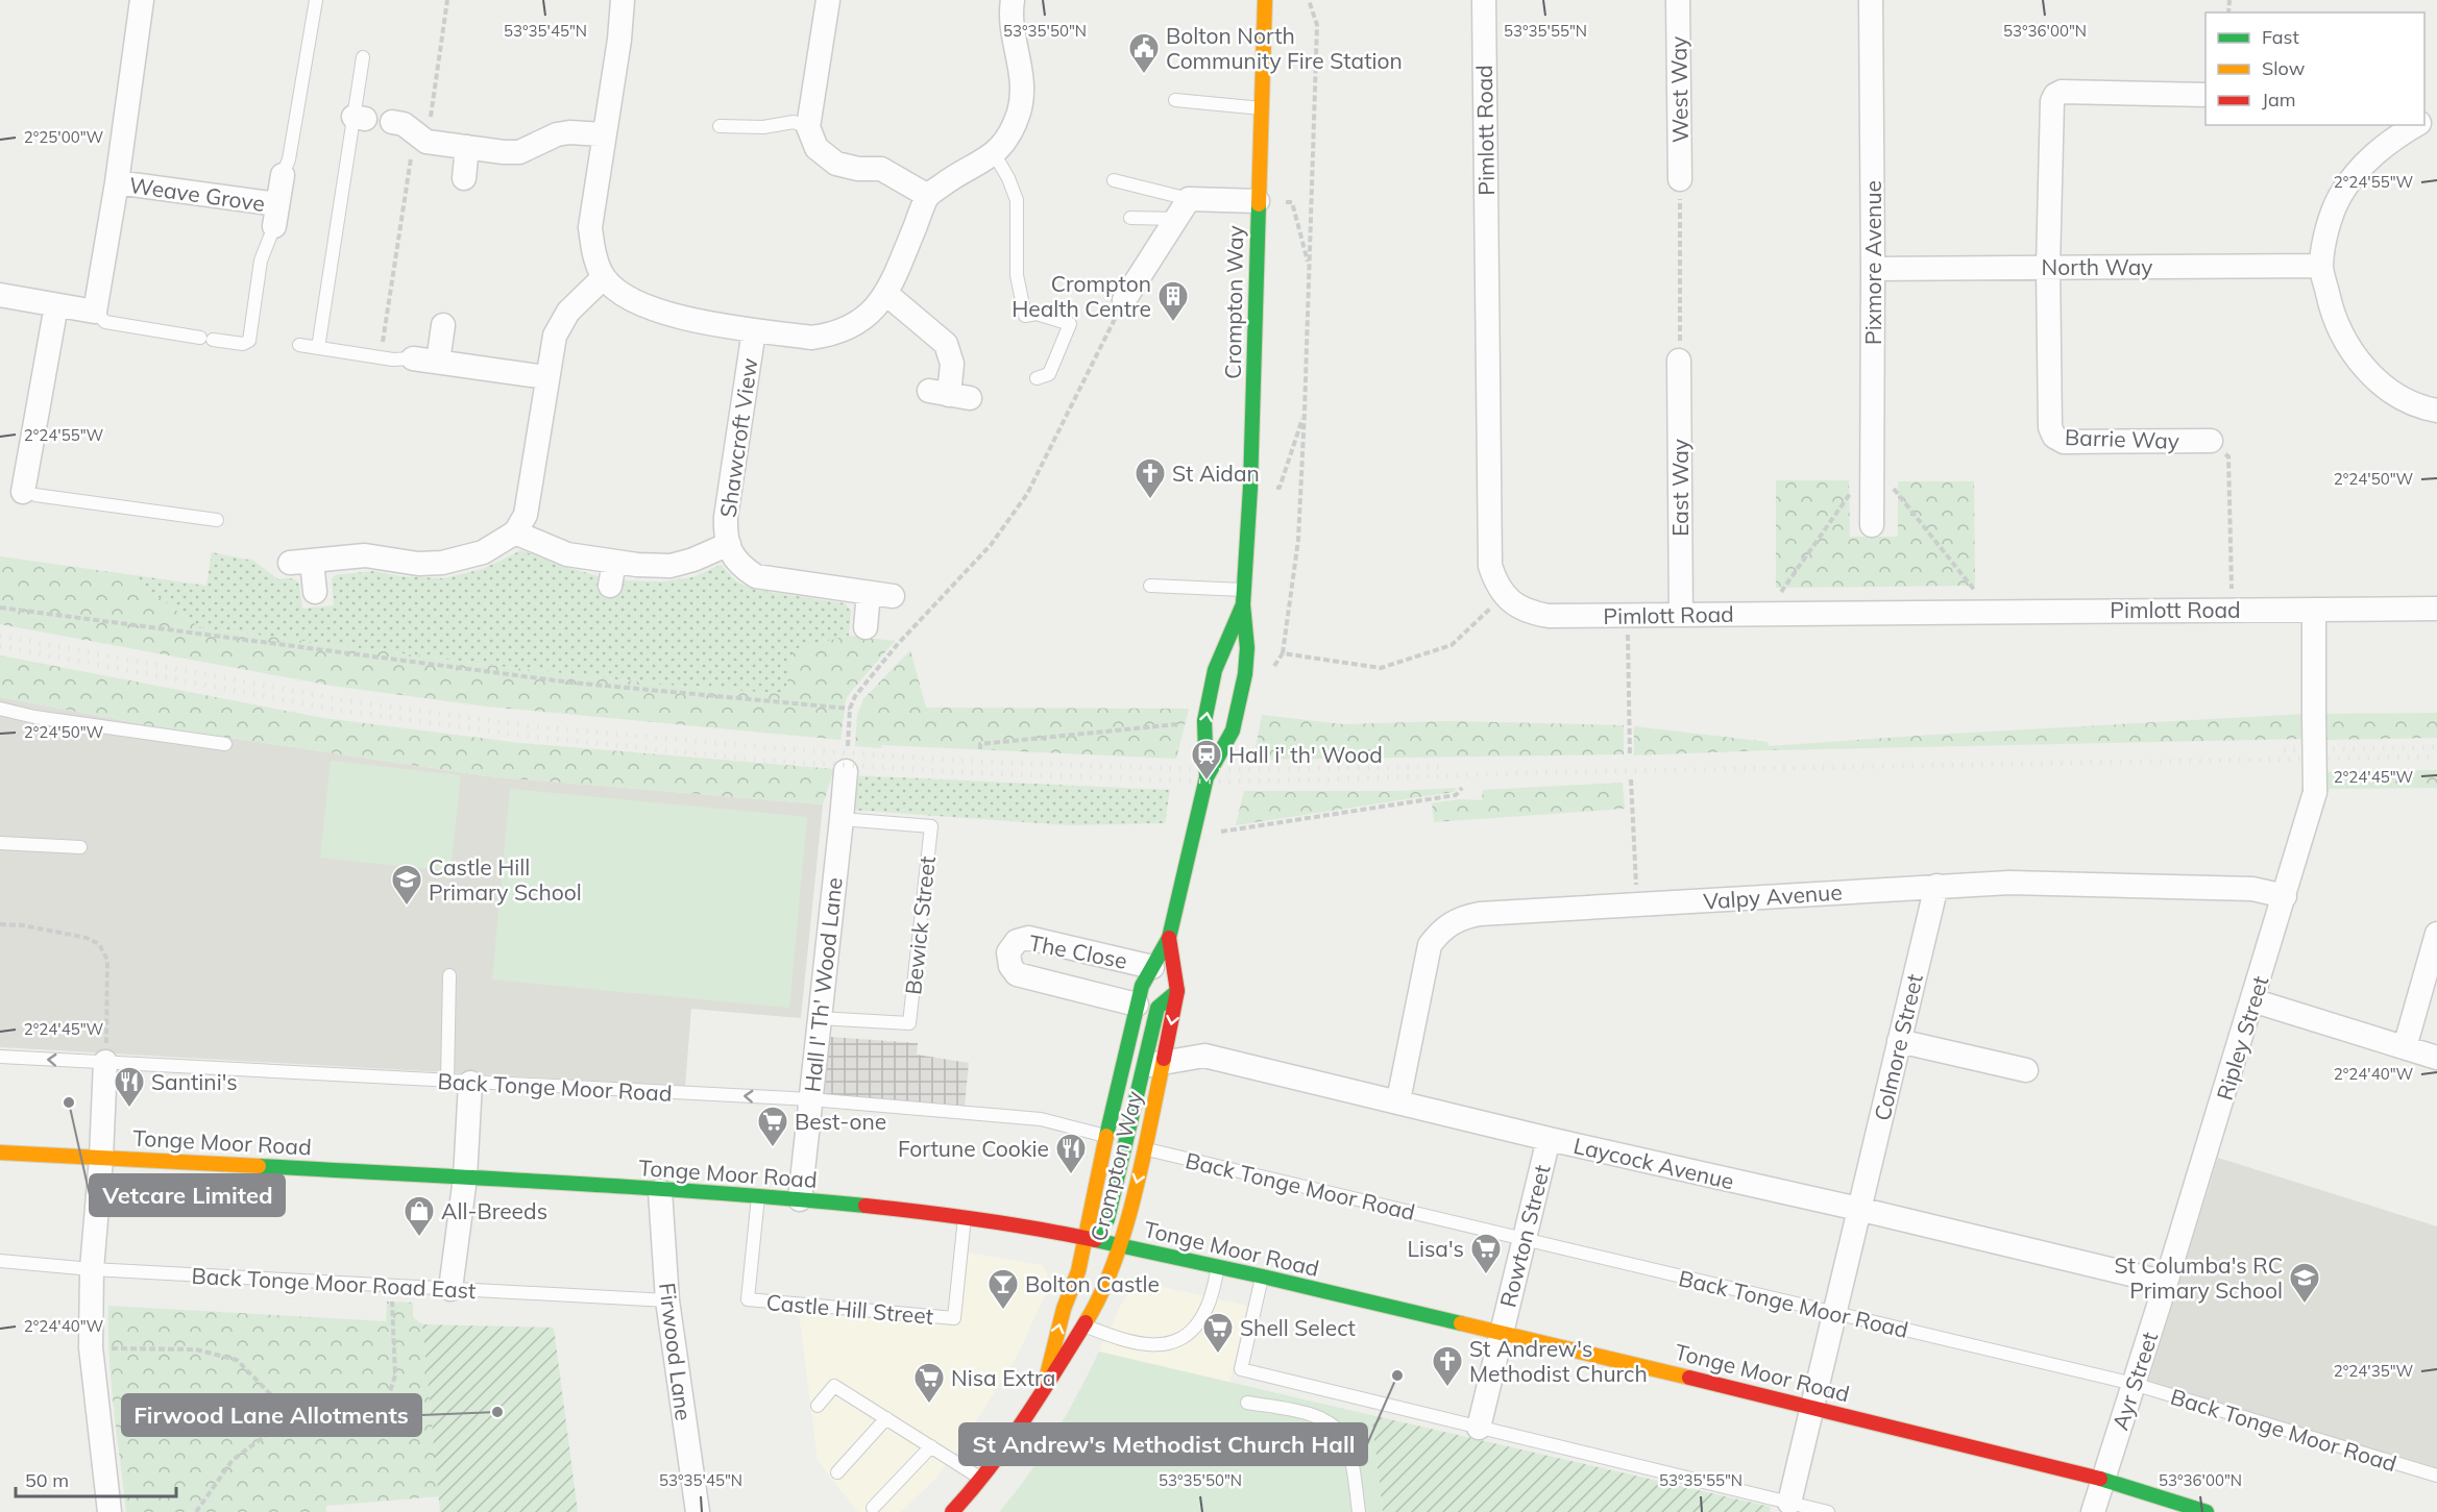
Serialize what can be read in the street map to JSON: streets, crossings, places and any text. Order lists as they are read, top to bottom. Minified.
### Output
{"streets":{"main road":["Crompton Way","Tonge Moor Road"],"street":["West Way","Pimlott Road","Weave Grove","Pixmore Avenue","North Way","Shawcroft View","Barrie Way","East Way","Valpy Avenue","The Close","Hall I' Th' Wood Lane","Ripley Street","Colmore Street","Laycock Avenue","Rowton Street","Firwood Lane","Ayr Street"],"lane":["Bewick Street","Back Tonge Moor Road","Back Tonge Moor Road East","Castle Hill Street"]},"crossings":[["Pimlott Road","East Way"],["Pimlott Road","Ripley Street"],["Pixmore Avenue","North Way"],["North Way","Barrie Way"],["Crompton Way","The Close"],["Crompton Way","Back Tonge Moor Road"],["Crompton Way","Tonge Moor Road"],["Crompton Way","Laycock Avenue"],["Valpy Avenue","Ripley Street"],["Valpy Avenue","Colmore Street"],["Valpy Avenue","Laycock Avenue"],["Bewick Street","Hall I' Th' Wood Lane"],["Hall I' Th' Wood Lane","Back Tonge Moor Road"],["Hall I' Th' Wood Lane","Tonge Moor Road"],["Ripley Street","Laycock Avenue"],["Ripley Street","Ayr Street"],["Colmore Street","Back Tonge Moor Road"],["Colmore Street","Tonge Moor Road"],["Colmore Street","Laycock Avenue"],["Back Tonge Moor Road","Rowton Street"],["Back Tonge Moor Road","Ayr Street"],["Tonge Moor Road","Rowton Street"],["Tonge Moor Road","Castle Hill Street"],["Tonge Moor Road","Firwood Lane"],["Tonge Moor Road","Ayr Street"],["Laycock Avenue","Rowton Street"],["Laycock Avenue","Ayr Street"],["Back Tonge Moor Road East","Firwood Lane"]],"places":{"public building":["Bolton North Community Fire Station"],"building":["Crompton Health Centre"],"church":["St Aidan","St Andrew's Methodist Church"],"station":["Hall i' th' Wood"],"school or university":["Castle Hill Primary School","St Columba's RC Primary School"],"other":["Vetcare Limited","St Andrew's Methodist Church Hall","Firwood Lane Allotments"],"restaurant":["Santini's","Fortune Cookie"],"supermarket":["Best-one","Lisa's","Shell Select","Nisa Extra"],"shop":["All-Breeds"],"bar":["Bolton Castle"]},"legend":["Fast","Slow","Jam"],"scale_bar":"50 m","coordinates":["53°35'45\"N","53°35'50\"N","53°35'55\"N","53°36'00\"N","2°25'00\"W","2°24'55\"W","2°24'50\"W","2°24'45\"W","2°24'40\"W","2°24'35\"W"]}
